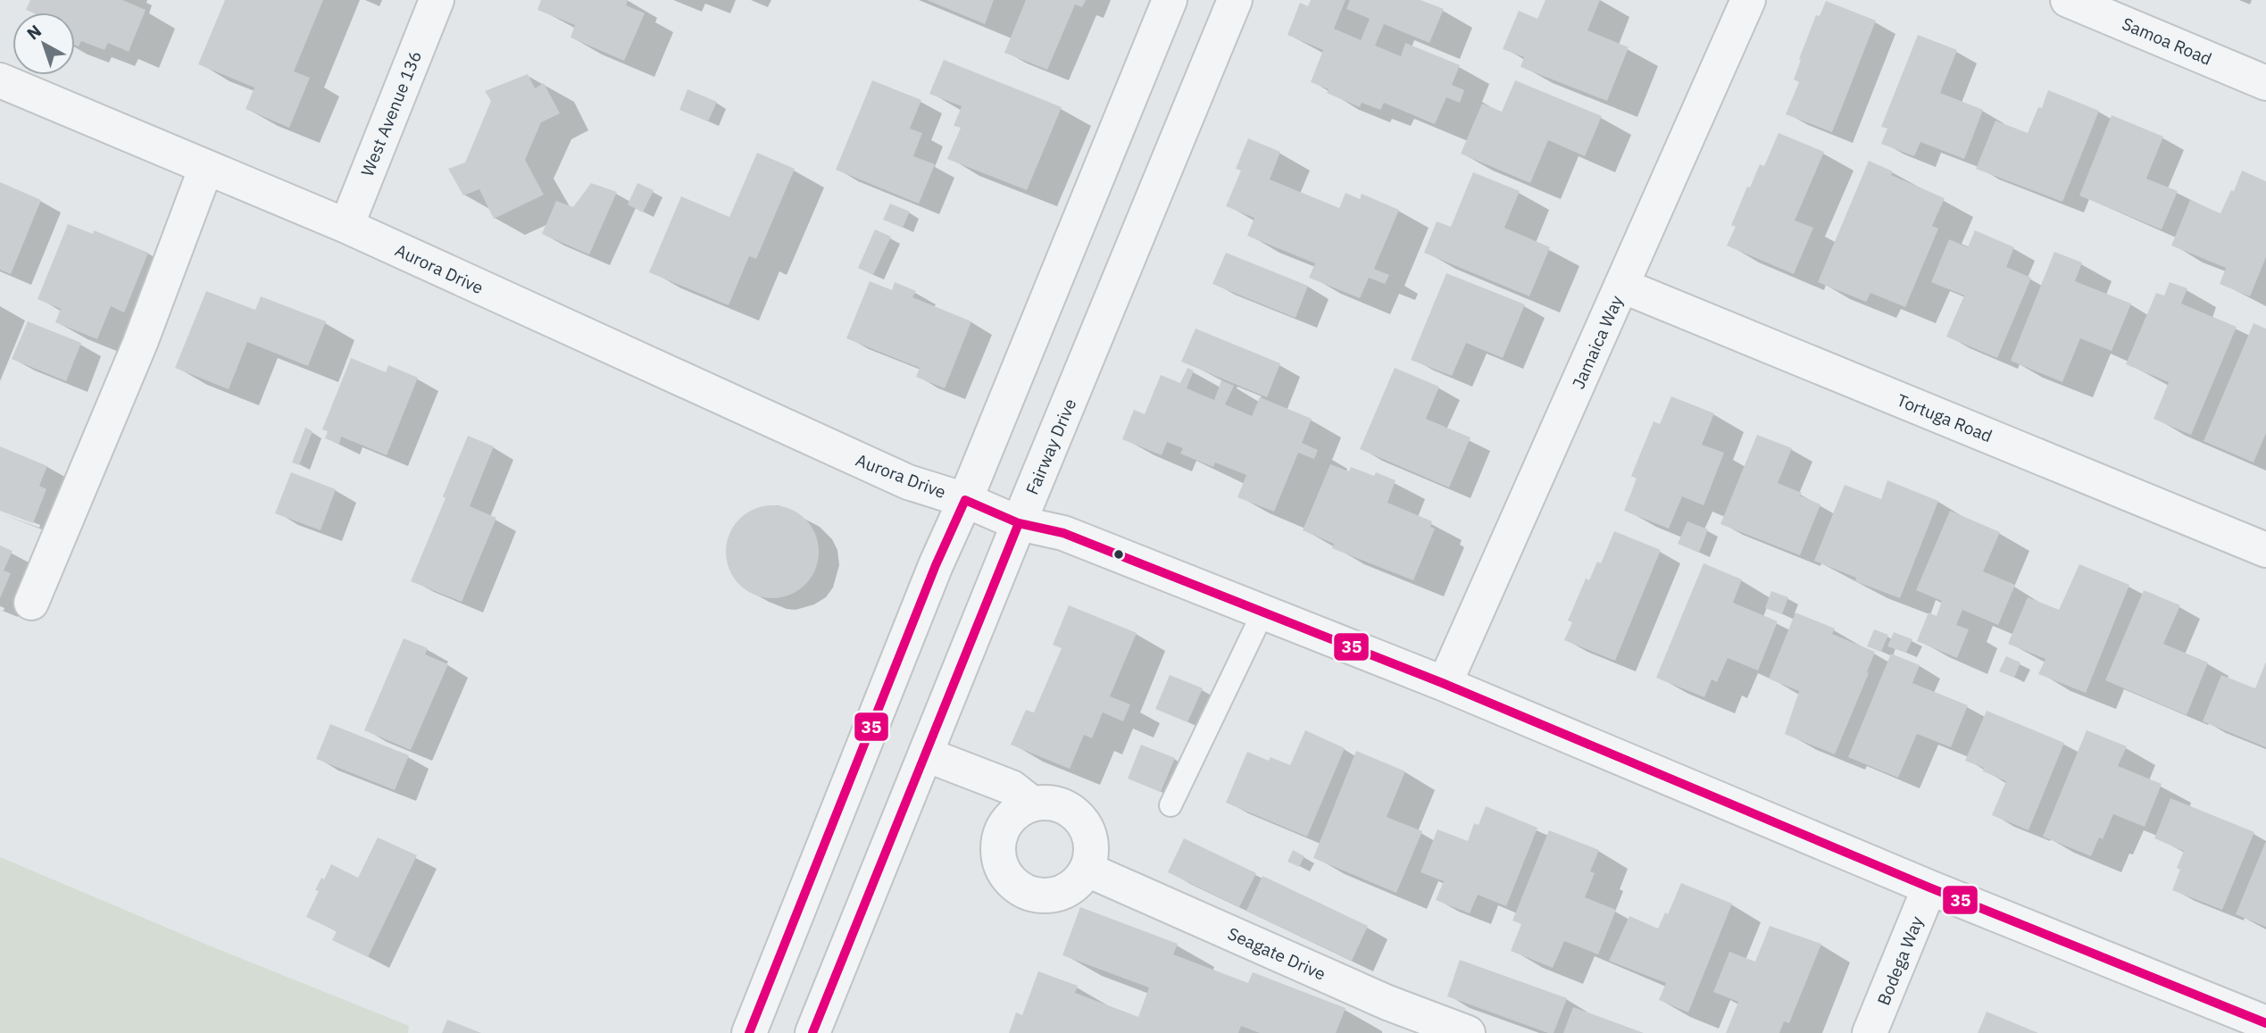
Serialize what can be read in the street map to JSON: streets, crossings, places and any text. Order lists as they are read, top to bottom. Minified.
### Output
{"streets":{"street":["Samoa Road","West Avenue 136","Aurora Drive","Jamaica Way","Tortuga Road","Fairway Drive","Seagate Drive","Bodega Way"]},"crossings":[["West Avenue 136","Aurora Drive"],["Aurora Drive","Jamaica Way"],["Aurora Drive","Fairway Drive"],["Aurora Drive","Bodega Way"],["Jamaica Way","Tortuga Road"]],"lines":["transit line 35"],"north":"top left"}
